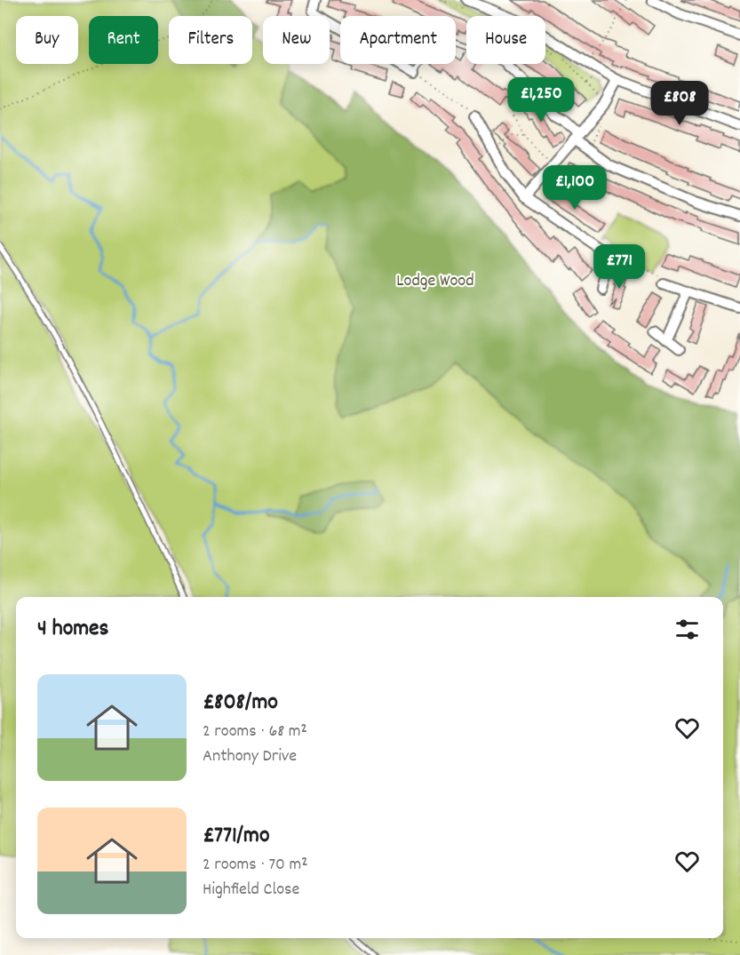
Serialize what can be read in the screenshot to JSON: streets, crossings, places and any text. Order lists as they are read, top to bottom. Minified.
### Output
{"parks":["Lodge Wood"],"page":{"chip":["Buy","Rent","Filters","New","Apartment","House"],"price":["£1,250","£808","£1,100","£771"],"heading":"4 homes","list":[{"name":"£808/mo","note":"2 rooms · 68 m² · Anthony Drive"},{"name":"£771/mo","note":"2 rooms · 70 m² · Highfield Close"}]}}
